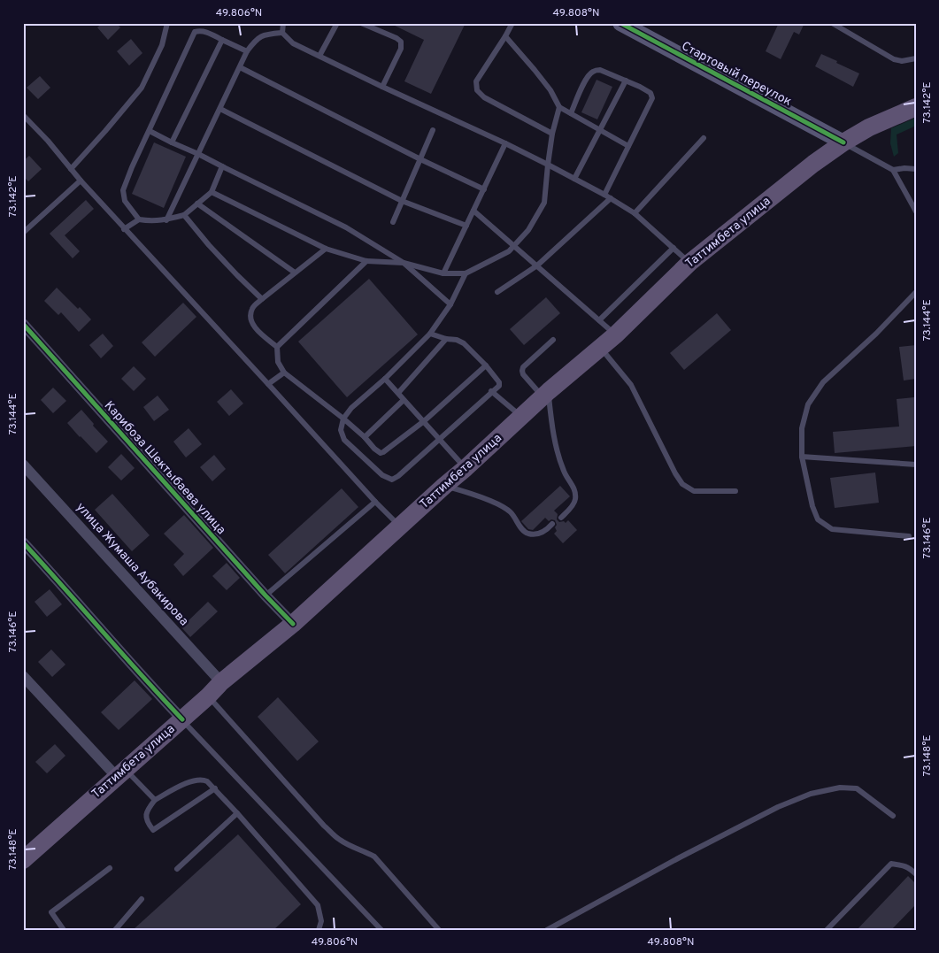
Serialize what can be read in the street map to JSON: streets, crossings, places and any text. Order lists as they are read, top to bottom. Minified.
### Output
{"streets":{"main road":["Таттимбета улица"],"street":["Стартовый переулок","Карибоза Шектыбаева улица","улица Жумаша Аубакирова"]},"crossings":[["Стартовый переулок","Таттимбета улица"],["Таттимбета улица","Карибоза Шектыбаева улица"],["Таттимбета улица","улица Жумаша Аубакирова"]],"coordinates":["49.806°N","49.808°N","73.142°E","73.144°E","73.146°E","73.148°E"]}
